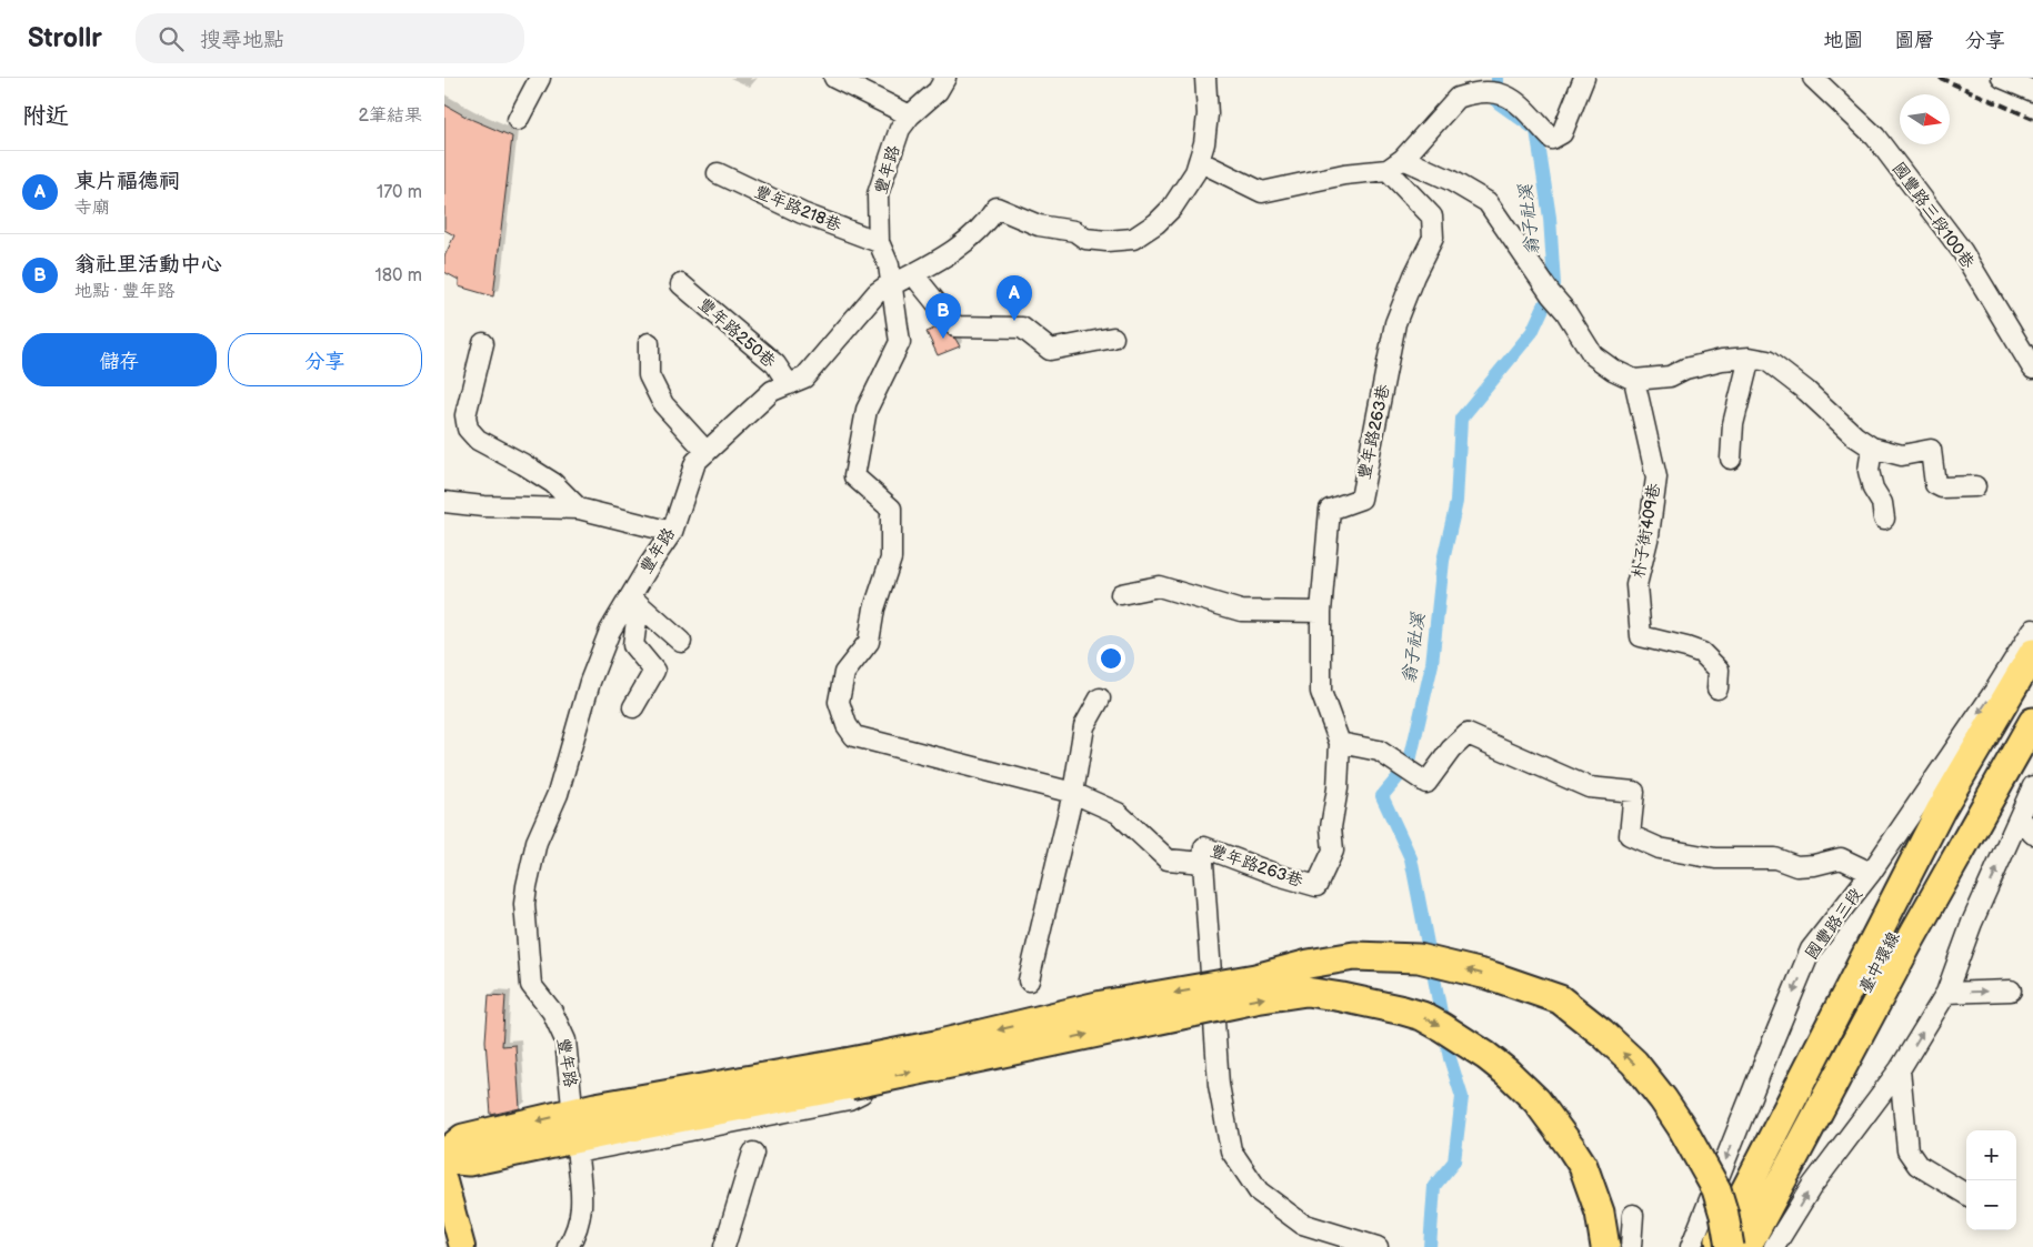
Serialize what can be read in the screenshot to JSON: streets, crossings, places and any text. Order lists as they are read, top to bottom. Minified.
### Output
{"streets":{"highway":["臺中環線"],"street":["豐年路","豐年路218巷","國豐路三段100巷","豐年路250巷","豐年路263巷","朴子街409巷","國豐路三段"]},"crossings":[["豐年路","豐年路218巷"],["豐年路","豐年路250巷"],["豐年路","豐年路263巷"]],"water":["翁子社溪"],"north":"right","page":{"header":"Strollr","search":"搜尋地點","nav":["地圖","圖層","分享"],"heading":["附近","2筆結果"],"list":[{"mark":"A","name":"東片福德祠","note":"寺廟","value":"170 m"},{"mark":"B","name":"翁社里活動中心","note":"地點 · 豐年路","value":"180 m"}],"pins":["A","B"],"buttons":["儲存","分享"],"map_buttons":["+","−"]}}
